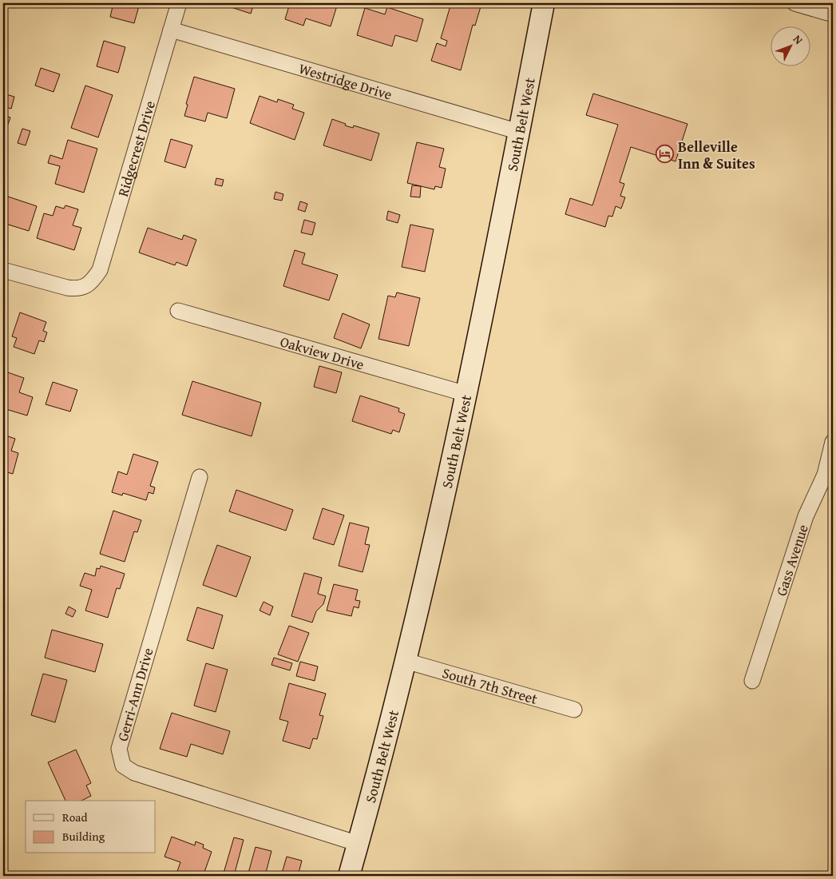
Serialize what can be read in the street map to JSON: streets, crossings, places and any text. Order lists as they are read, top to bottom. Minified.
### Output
{"streets":{"main road":["South Belt West"],"street":["Westridge Drive","Ridgecrest Drive","Oakview Drive","Gass Avenue","South 7th Street","Gerri-Ann Drive"]},"crossings":[["Westridge Drive","South Belt West"],["Westridge Drive","Ridgecrest Drive"],["South Belt West","Oakview Drive"],["South Belt West","South 7th Street"],["South Belt West","Gerri-Ann Drive"]],"places":{"hotel":["Belleville Inn & Suites"]},"legend":["Road","Building"],"north":"top right"}
